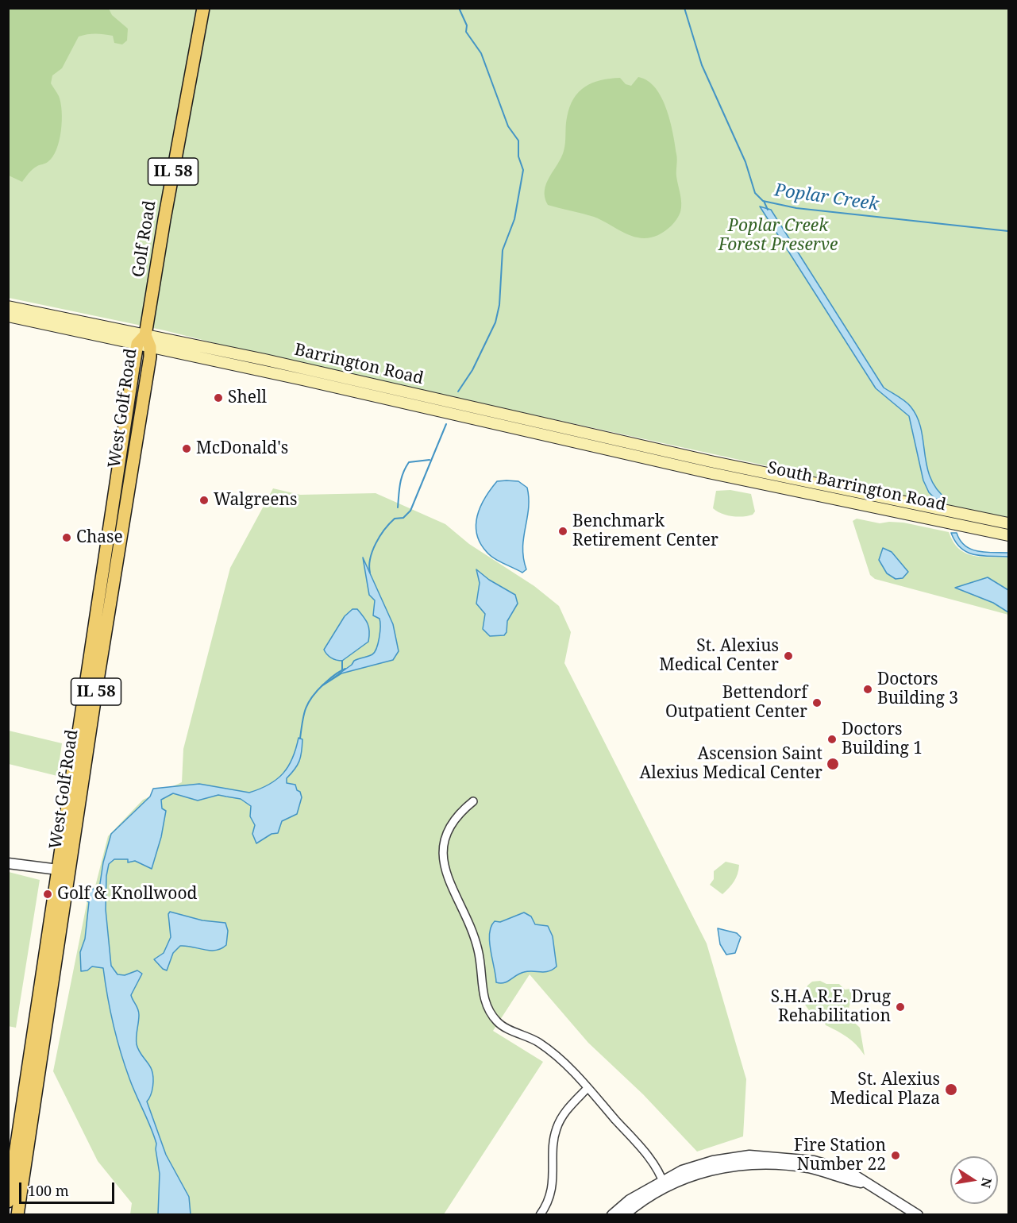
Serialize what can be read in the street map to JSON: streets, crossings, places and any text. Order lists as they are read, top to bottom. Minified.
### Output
{"streets":{"main road":["IL 58","Golf Road","Barrington Road","West Golf Road","South Barrington Road"]},"crossings":[["Golf Road","Barrington Road"],["Golf Road","West Golf Road"],["Barrington Road","West Golf Road"],["Barrington Road","South Barrington Road"]],"water":["Poplar Creek"],"parks":["Poplar Creek Forest Preserve"],"places":["Shell","McDonald's","Walgreens","Benchmark Retirement Center","Chase","St. Alexius Medical Center","Doctors Building 3","Bettendorf Outpatient Center","Doctors Building 1","Ascension Saint Alexius Medical Center","Golf & Knollwood","S.H.A.R.E. Drug Rehabilitation","St. Alexius Medical Plaza","Fire Station Number 22"],"scale_bar":"100 m","north":"right"}
